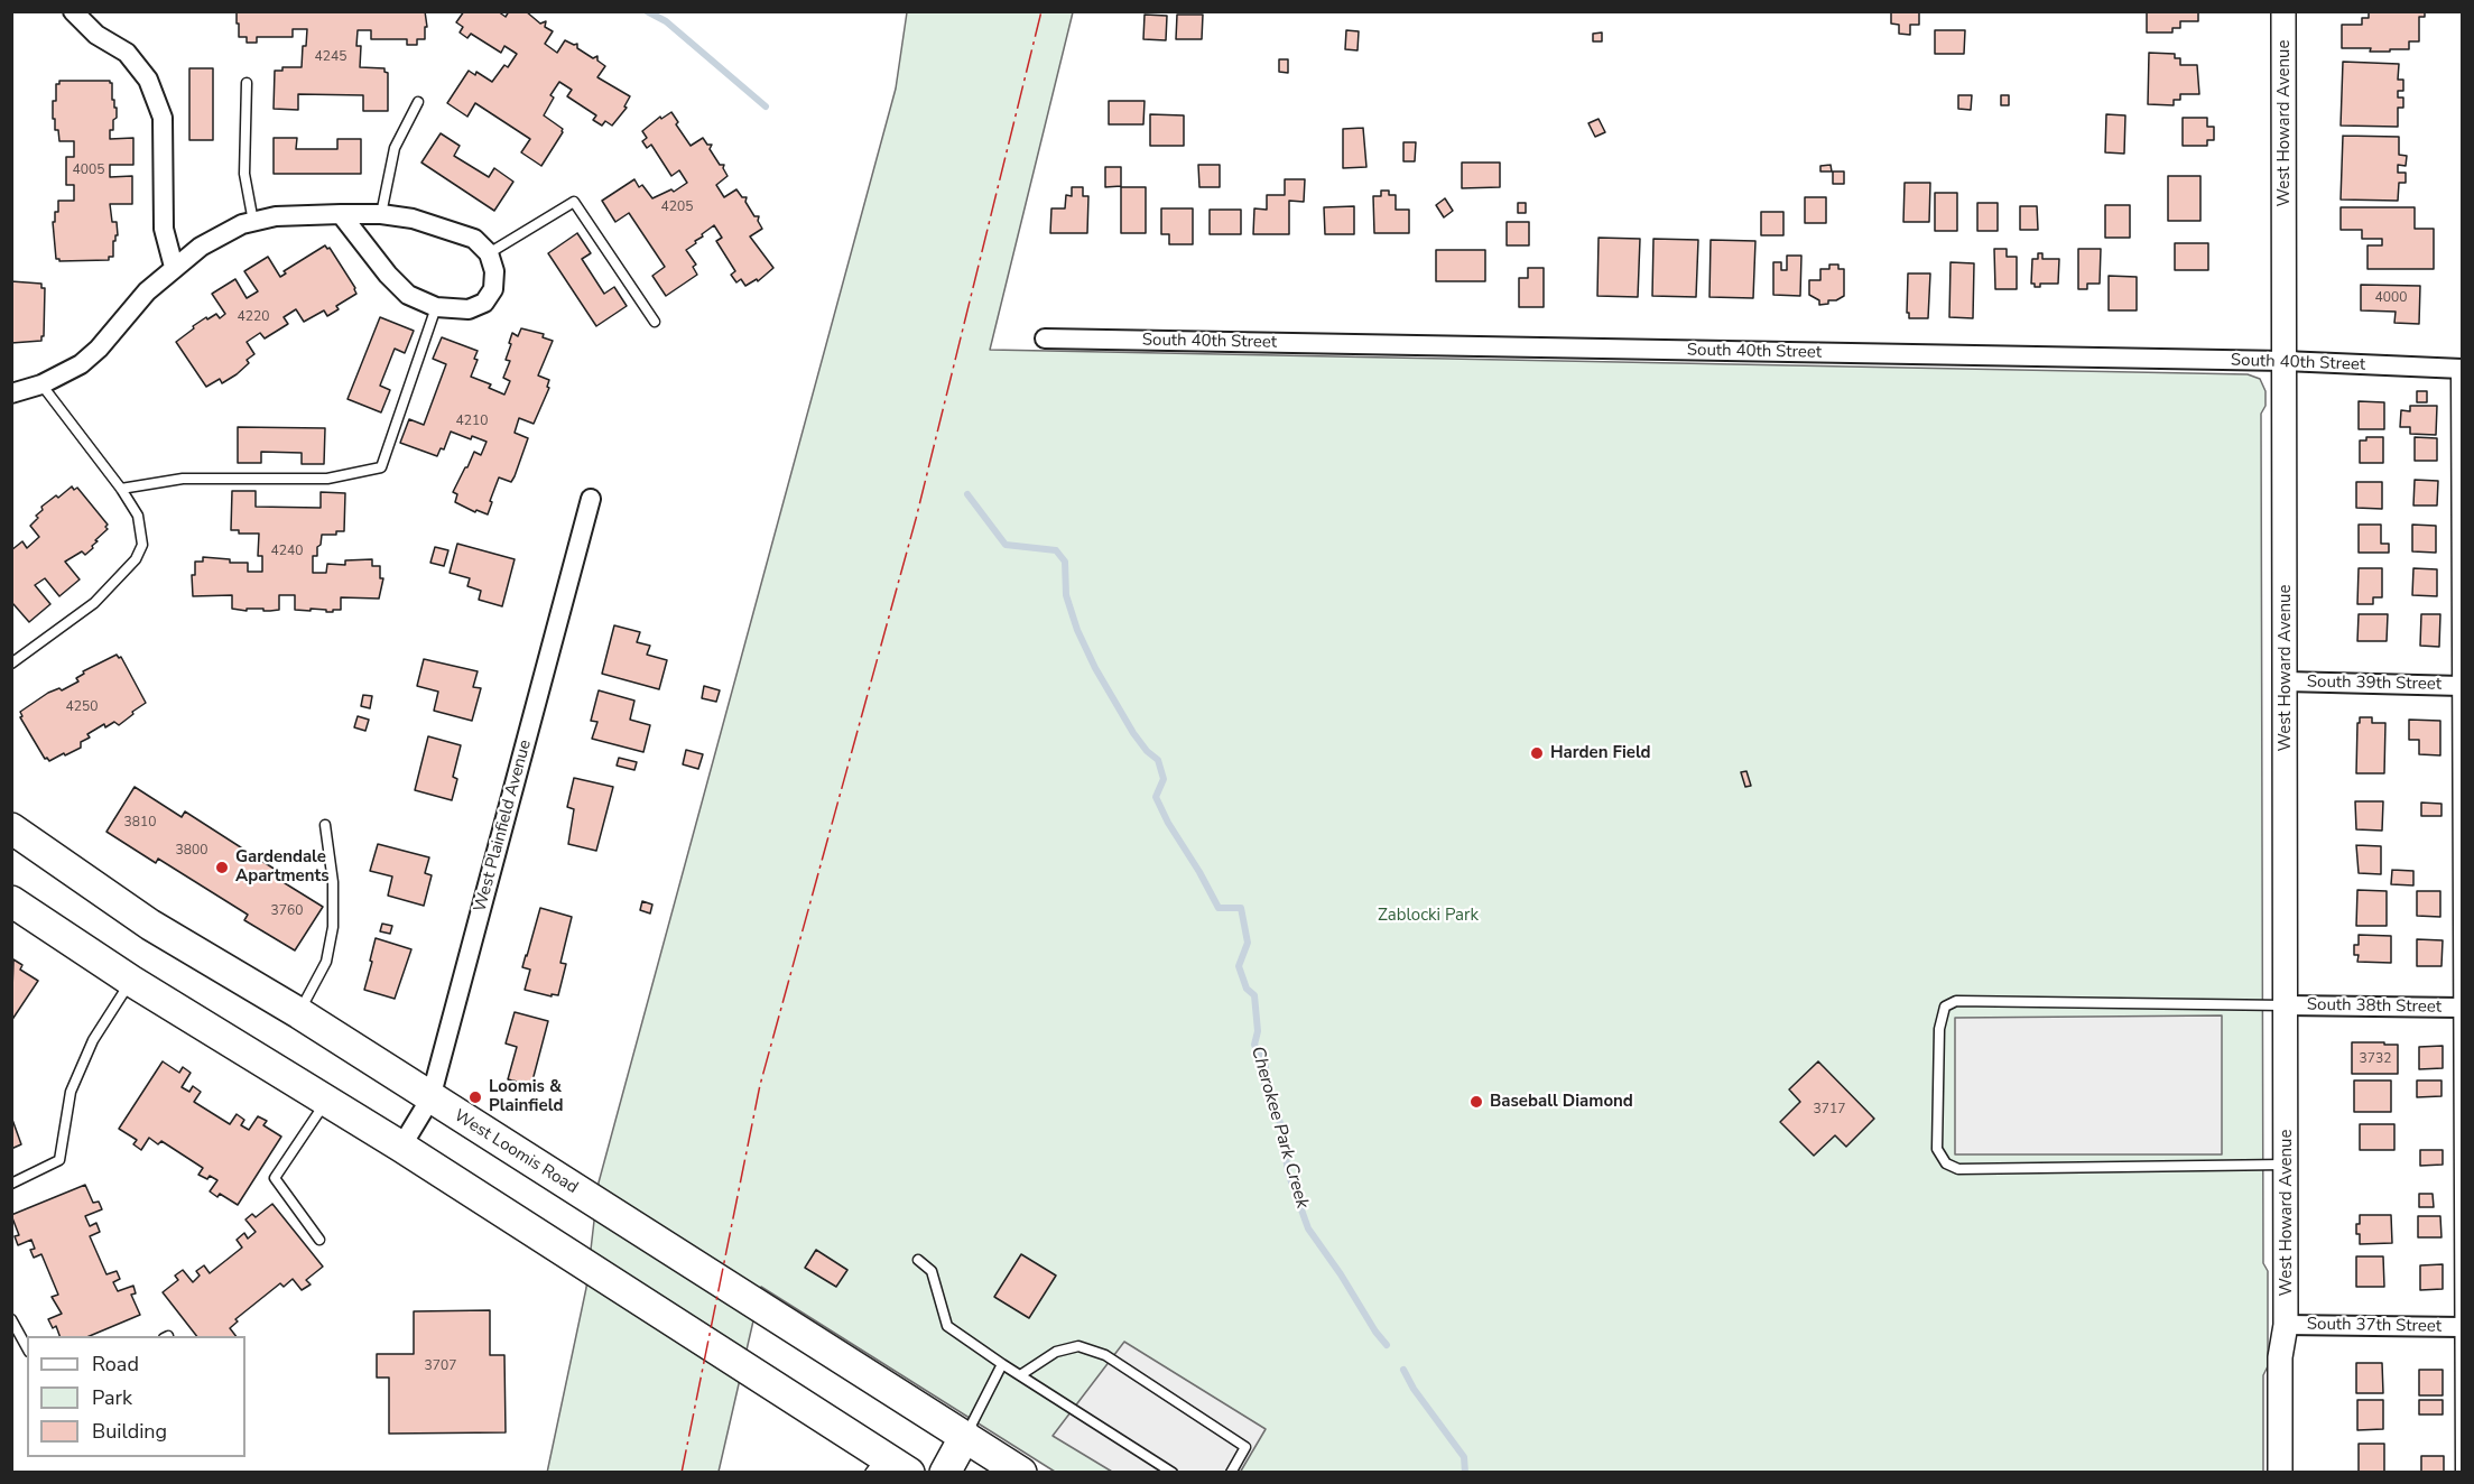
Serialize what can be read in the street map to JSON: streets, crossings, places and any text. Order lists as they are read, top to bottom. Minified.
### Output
{"streets":{"main road":["West Loomis Road"],"street":["West Howard Avenue","South 40th Street","South 39th Street","West Plainfield Avenue","South 38th Street","South 37th Street"]},"crossings":[["West Howard Avenue","South 40th Street"],["West Howard Avenue","South 39th Street"],["West Howard Avenue","South 38th Street"],["West Howard Avenue","South 37th Street"],["West Plainfield Avenue","West Loomis Road"]],"water":["Cherokee Park Creek"],"parks":["Zablocki Park"],"places":["Harden Field","Gardendale Apartments","Loomis & Plainfield","Baseball Diamond"],"house_numbers":["4245","4005","4205","4000","4220","4210","4240","4250","3810","3800","3760","3732","3717","3707"],"legend":["Road","Park","Building"]}
